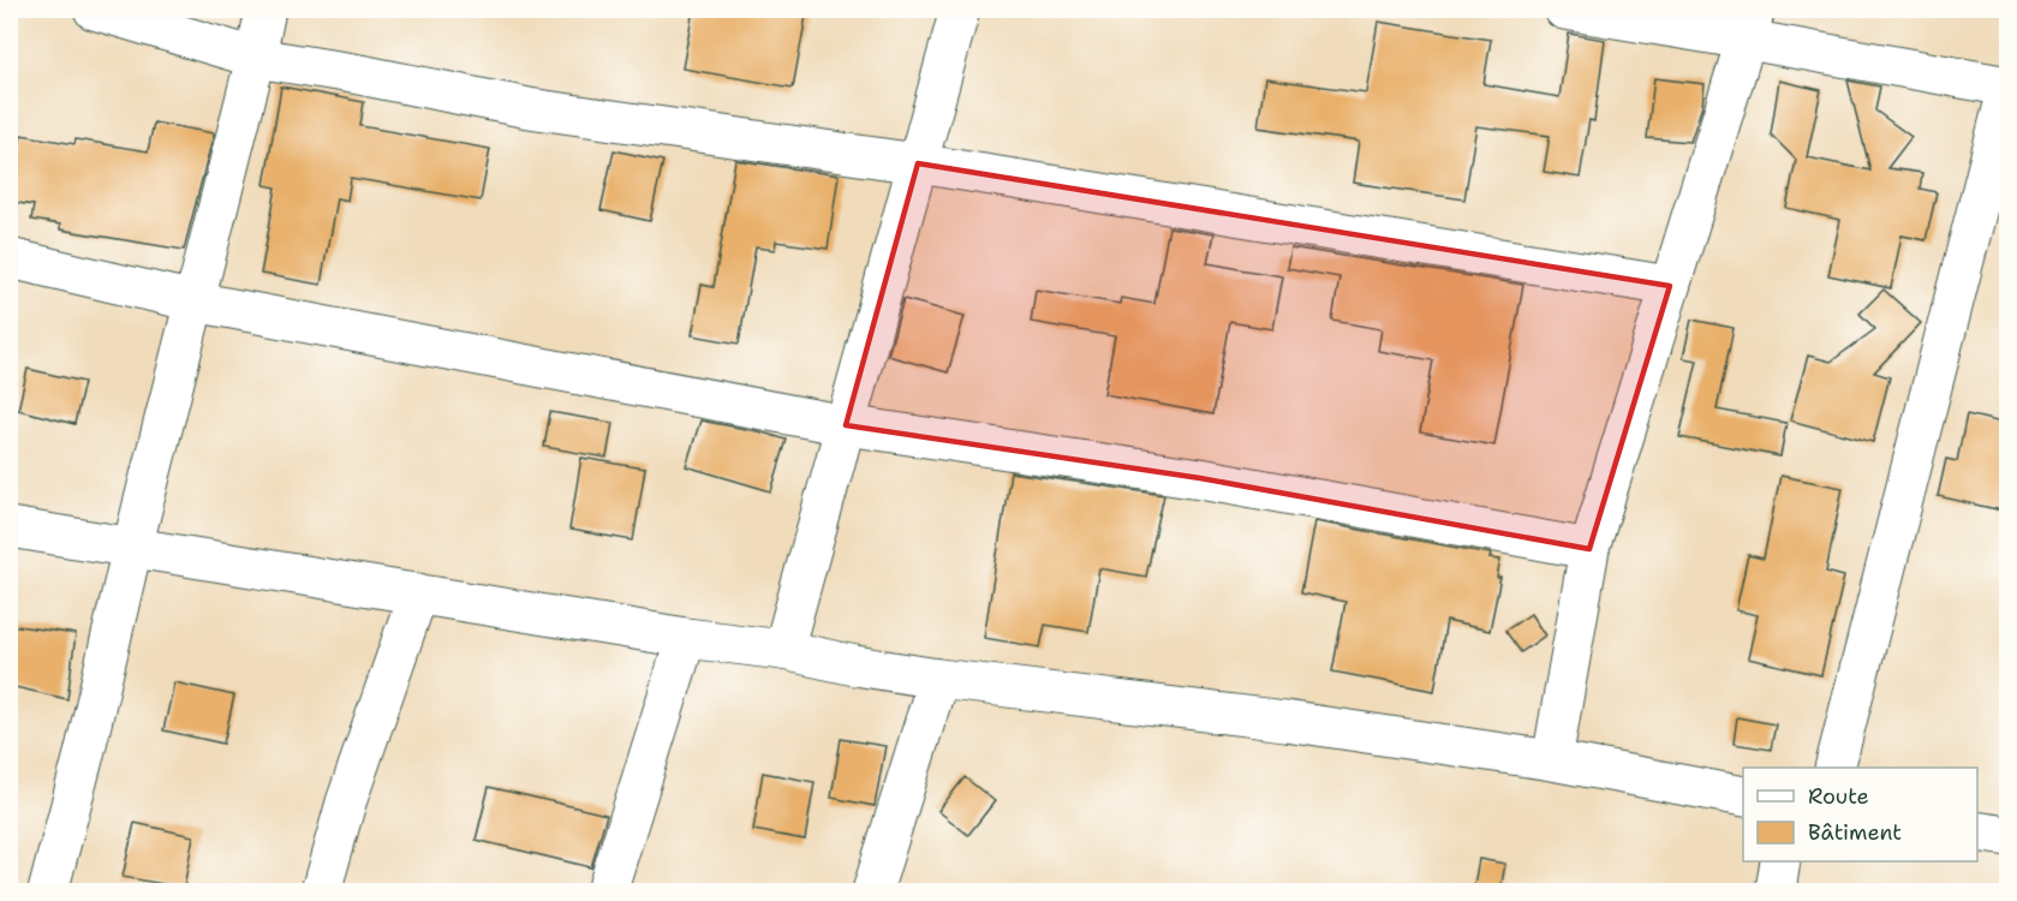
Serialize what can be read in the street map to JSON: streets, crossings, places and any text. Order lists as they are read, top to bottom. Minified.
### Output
{"legend":["Route","Bâtiment"]}
